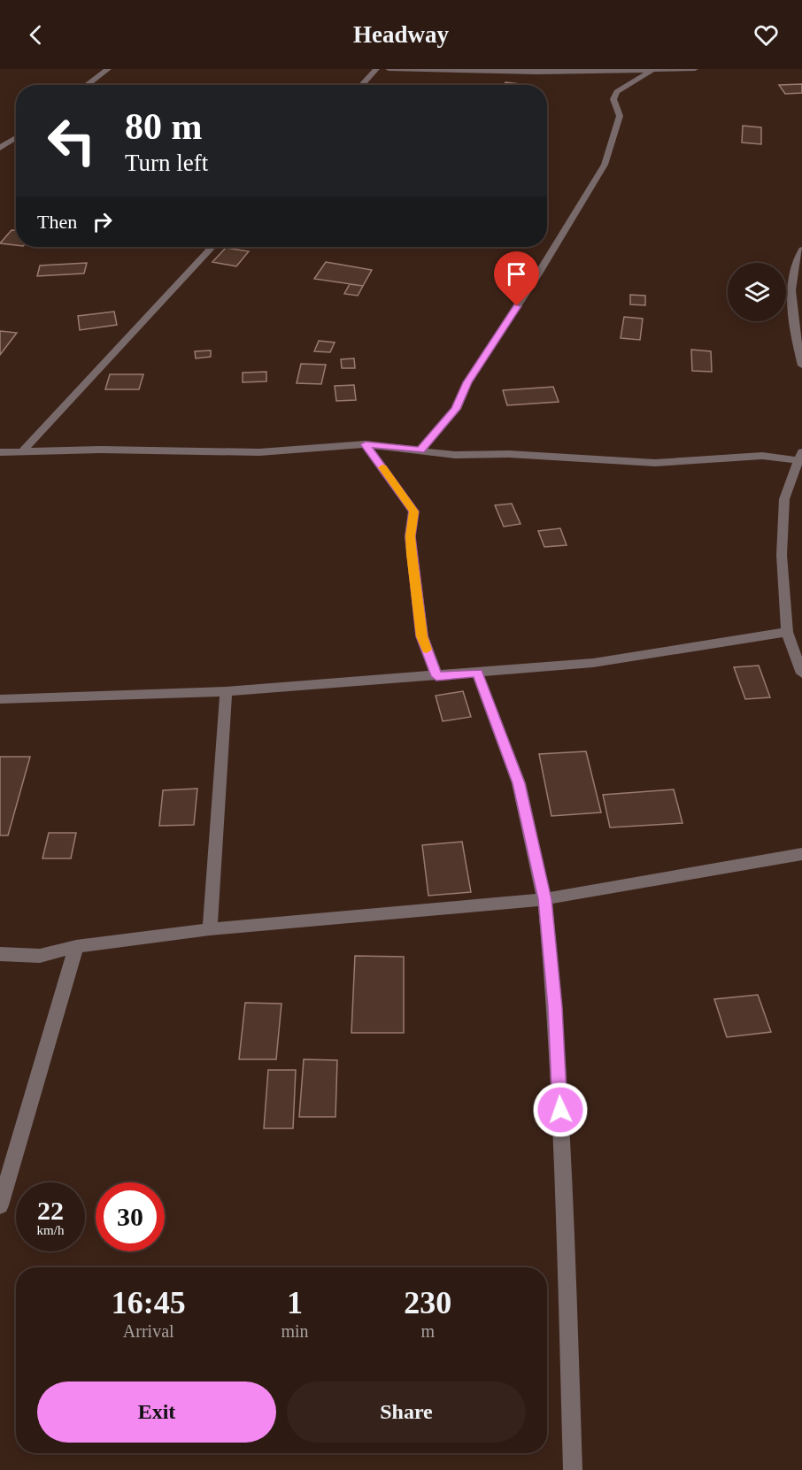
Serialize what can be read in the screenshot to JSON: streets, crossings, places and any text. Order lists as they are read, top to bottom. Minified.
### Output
{"page":{"header":"Headway","turn":["80 m","Turn left"],"then":"Then","speed":"22 km/h","limit":"30","eta":["16:45","Arrival","1","min","230","m"],"buttons":["Exit","Share"]}}
